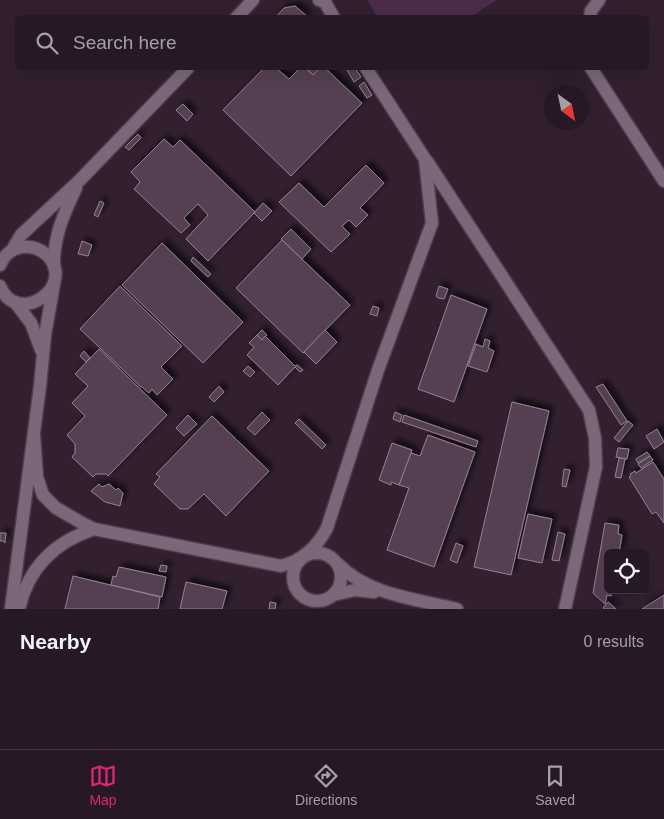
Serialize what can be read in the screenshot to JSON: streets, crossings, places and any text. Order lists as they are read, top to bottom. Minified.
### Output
{"north":"bottom right","page":{"search":"Search here","heading":["Nearby","0 results"],"nav":["Map","Directions","Saved"]}}
